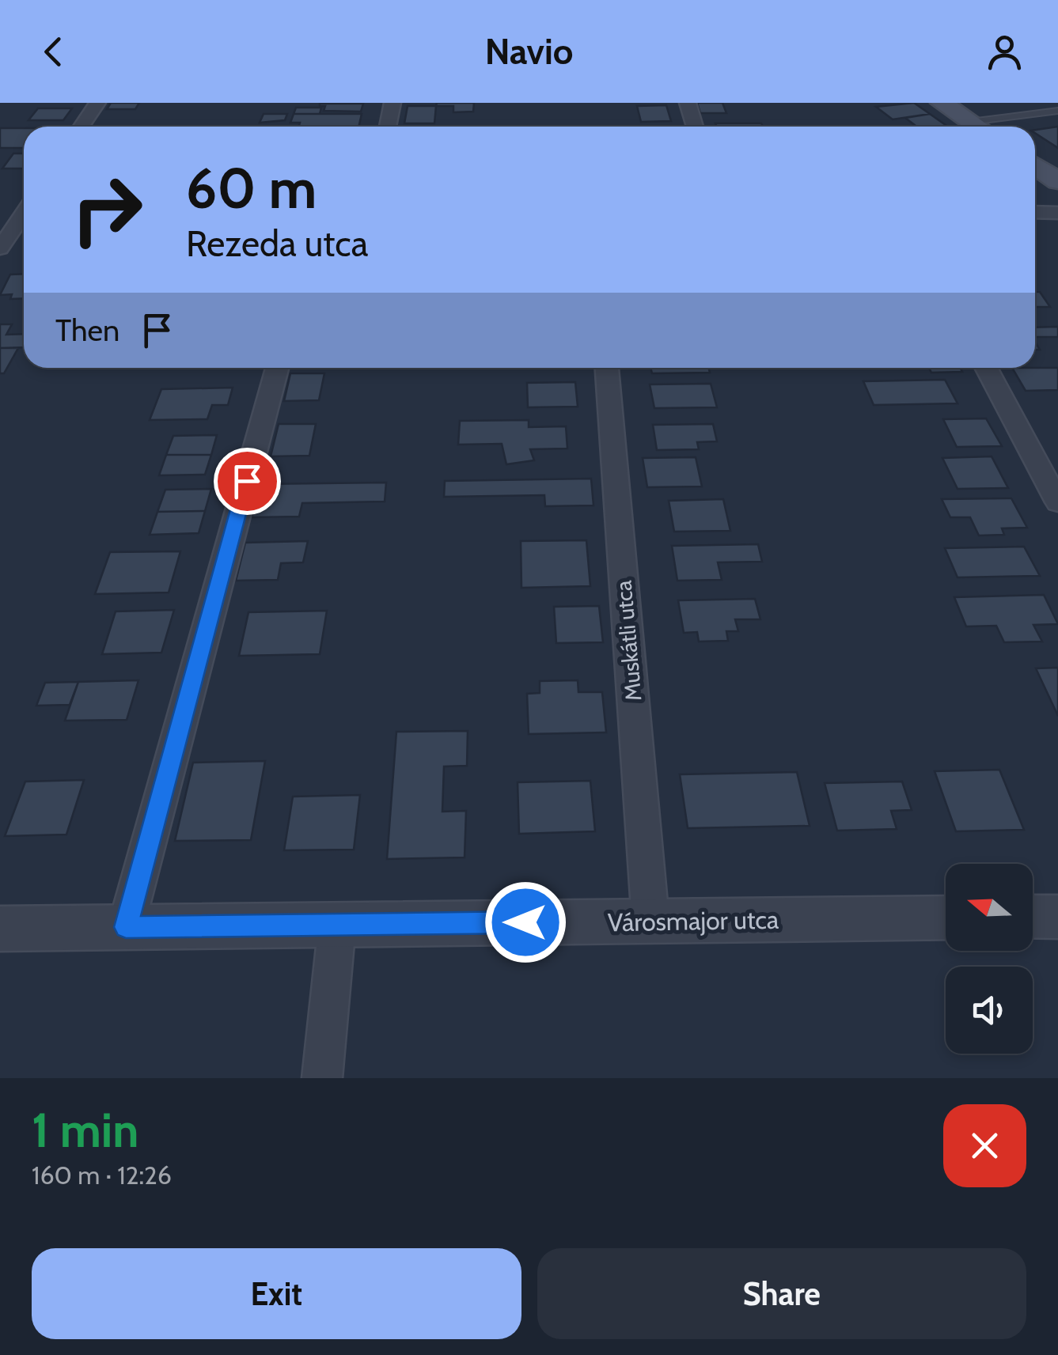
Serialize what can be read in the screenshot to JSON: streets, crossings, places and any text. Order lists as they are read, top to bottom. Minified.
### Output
{"streets":{"street":["Muskátli utca","Városmajor utca"]},"crossings":[["Muskátli utca","Városmajor utca"]],"north":"left","page":{"header":"Navio","turn":["60 m","Rezeda utca"],"then":"Then","heading":["1 min","160 m · 12:26"],"buttons":["Exit","Share"]}}
